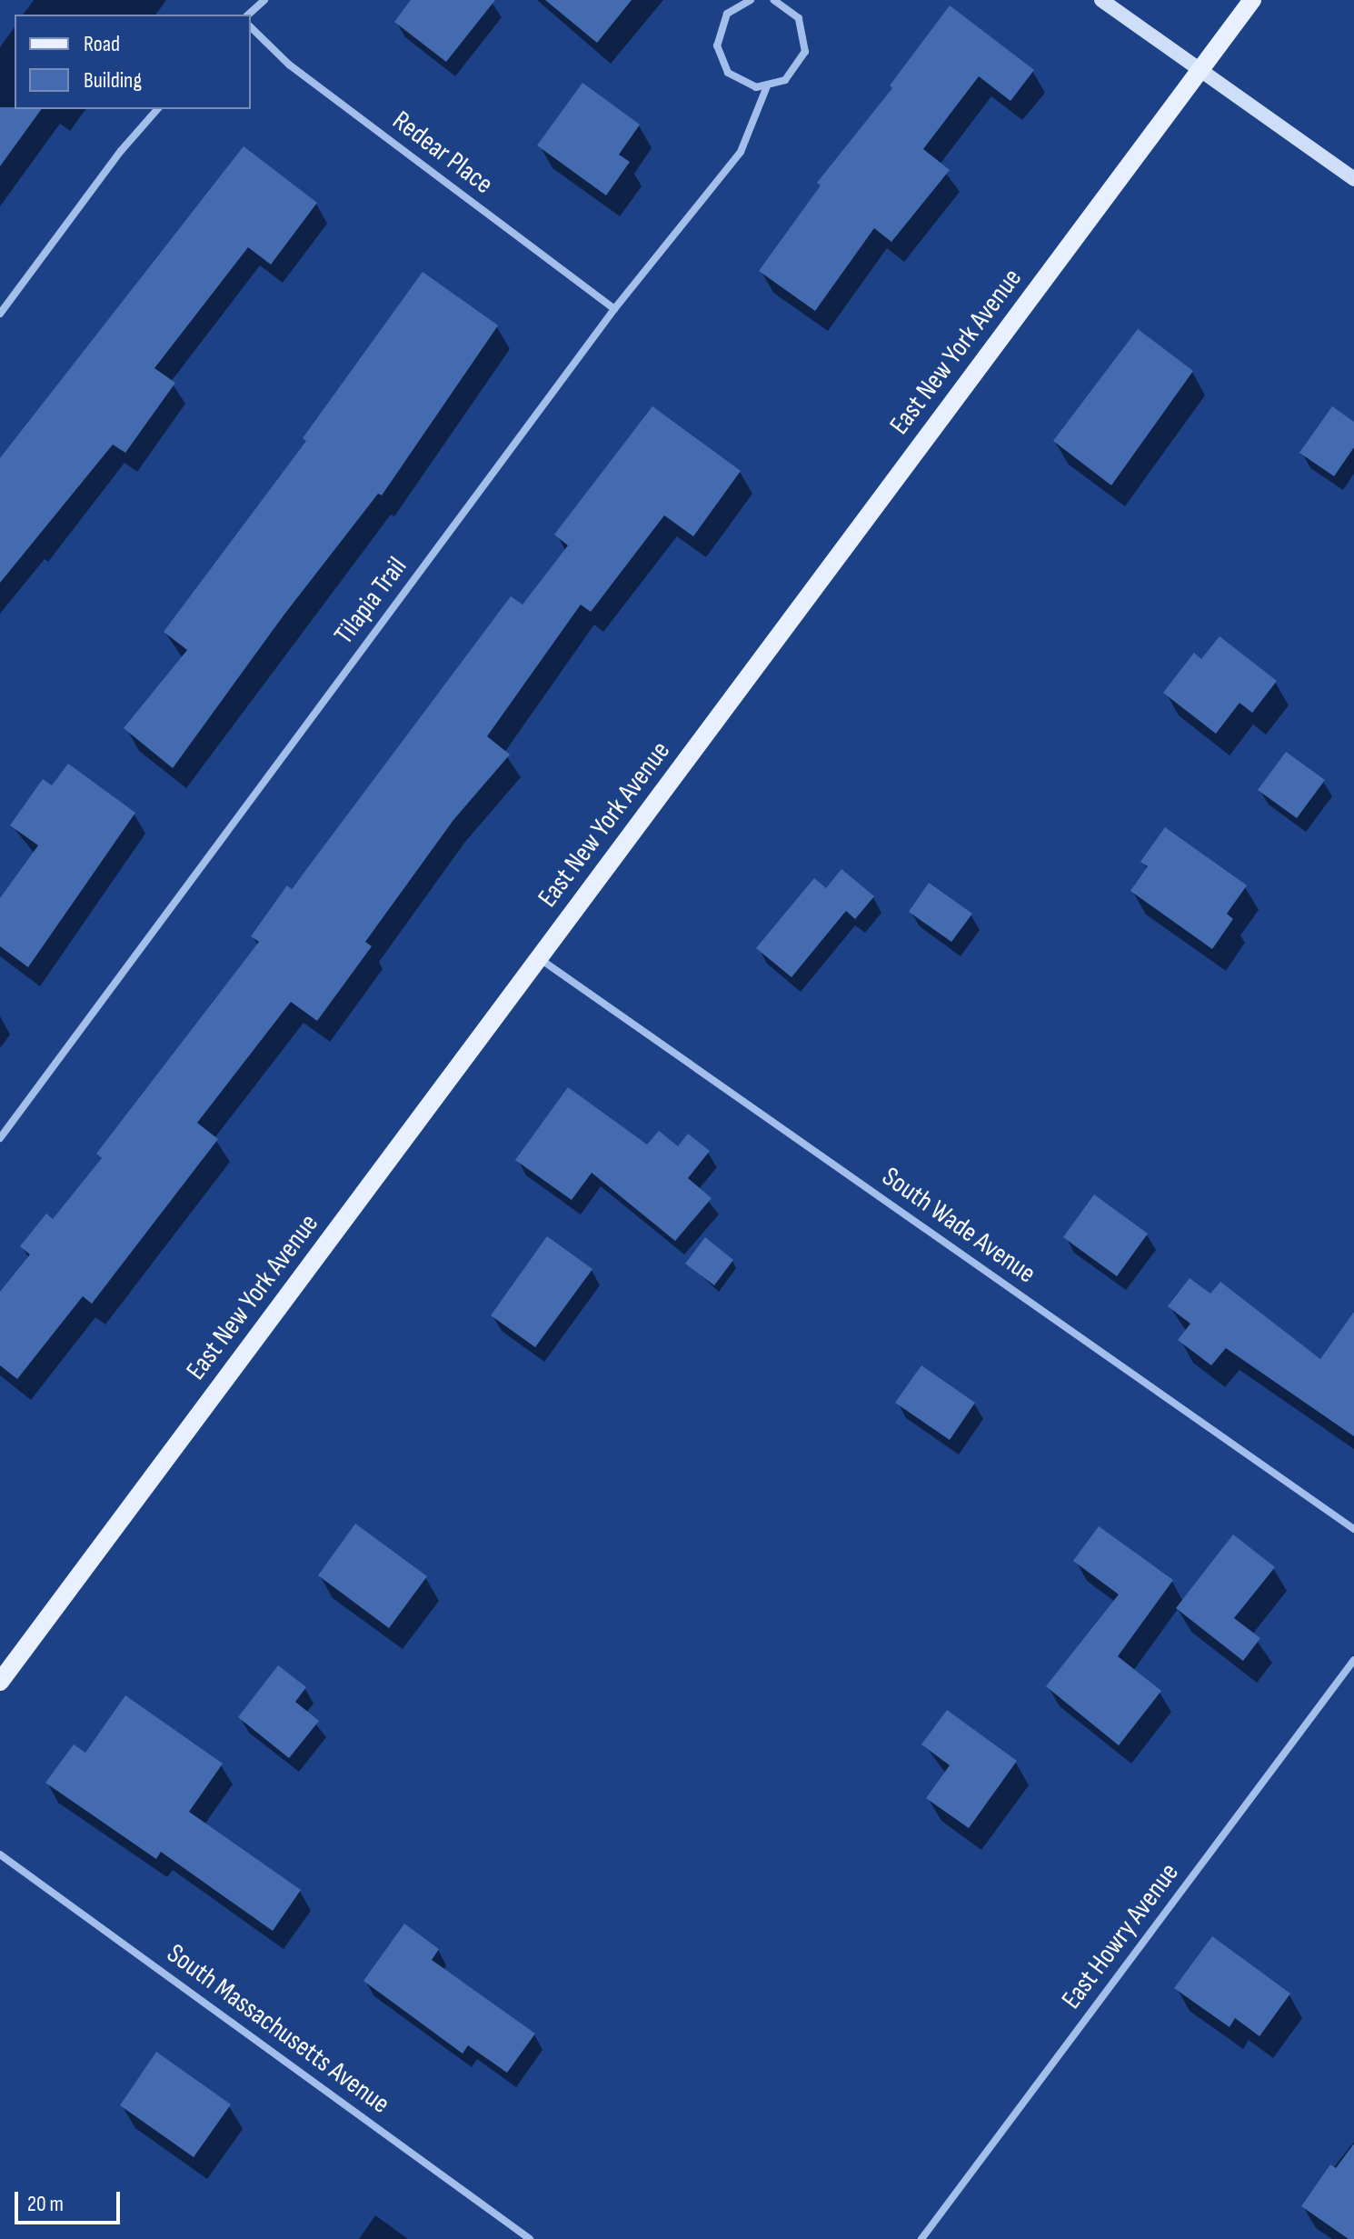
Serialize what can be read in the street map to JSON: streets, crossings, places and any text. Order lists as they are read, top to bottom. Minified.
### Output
{"streets":{"main road":["East New York Avenue"],"street":["Redear Place","Tilapia Trail","South Wade Avenue","East Howry Avenue","South Massachusetts Avenue"]},"crossings":[["Redear Place","Tilapia Trail"],["East New York Avenue","South Wade Avenue"]],"legend":["Road","Building"],"scale_bar":"20 m"}
